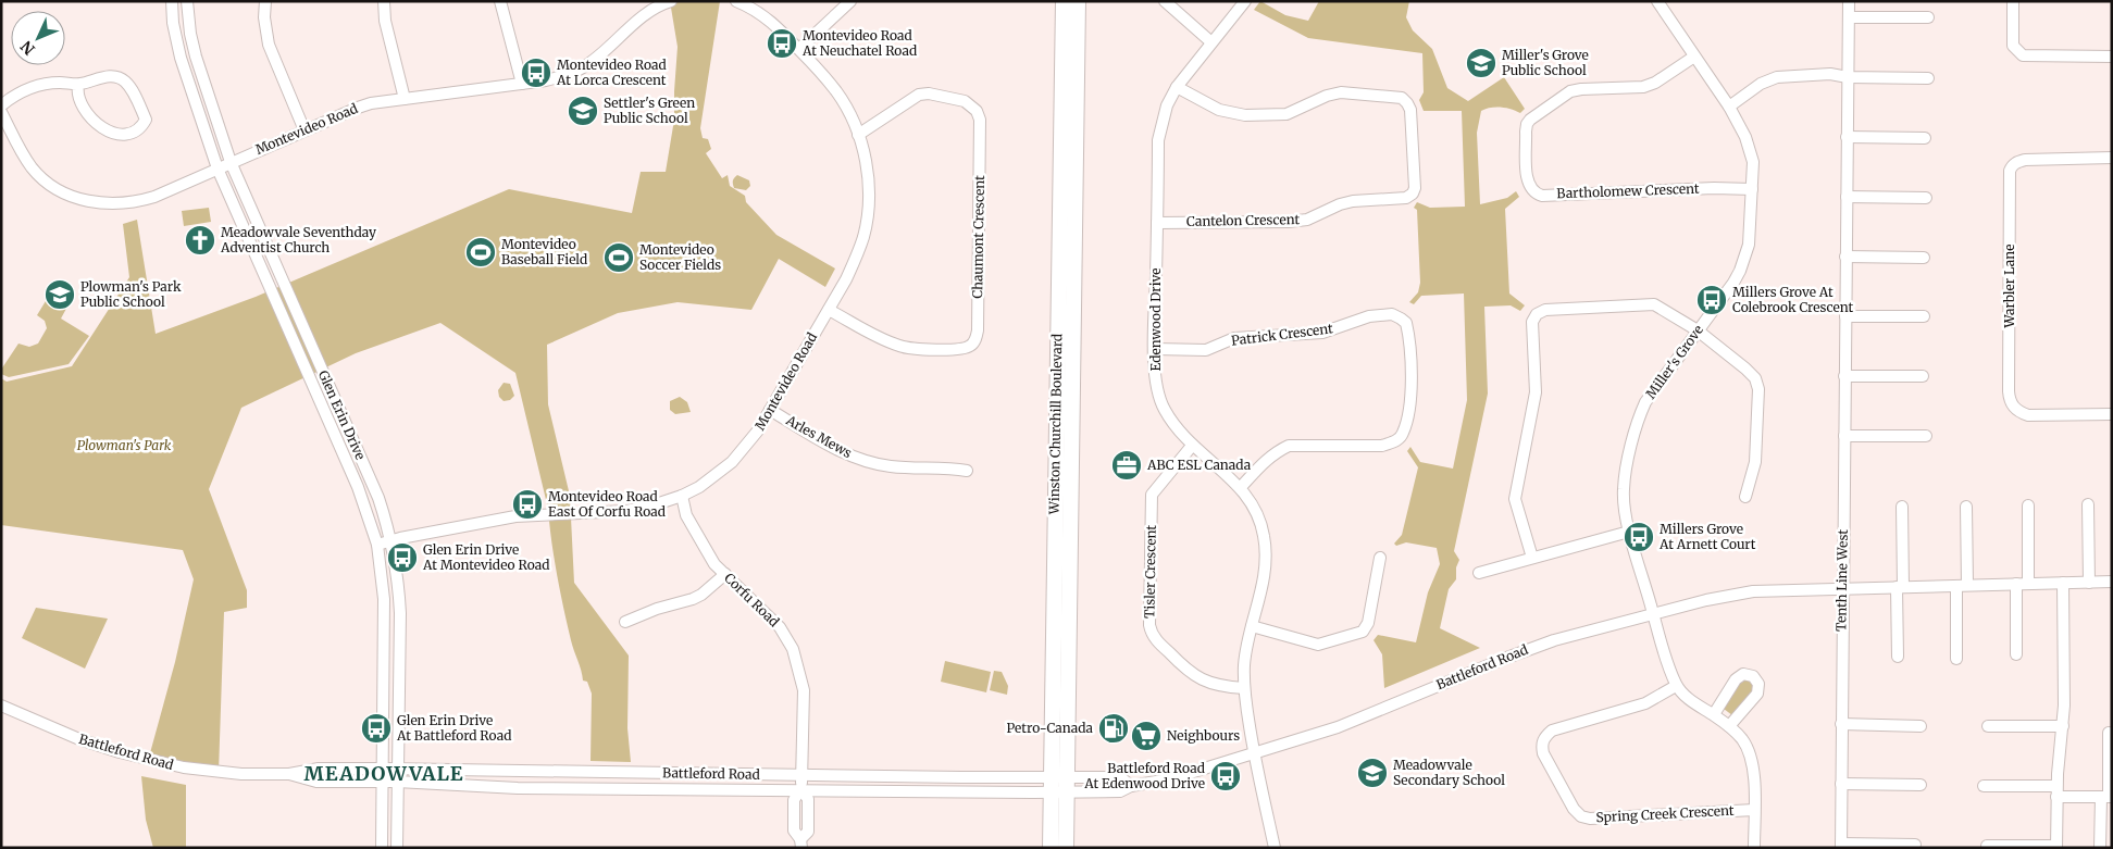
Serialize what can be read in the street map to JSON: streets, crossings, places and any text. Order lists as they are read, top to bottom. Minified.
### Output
{"streets":{"main road":["Winston Churchill Boulevard"],"street":["Montevideo Road","Bartholomew Crescent","Cantelon Crescent","Chaumont Crescent","Warbler Lane","Edenwood Drive","Patrick Crescent","Miller's Grove","Glen Erin Drive","Arles Mews","Tisler Crescent","Tenth Line West","Corfu Road","Battleford Road","Spring Creek Crescent"]},"crossings":[["Montevideo Road","Chaumont Crescent"],["Montevideo Road","Glen Erin Drive"],["Montevideo Road","Arles Mews"],["Montevideo Road","Corfu Road"],["Bartholomew Crescent","Miller's Grove"],["Cantelon Crescent","Edenwood Drive"],["Edenwood Drive","Patrick Crescent"],["Edenwood Drive","Tisler Crescent"],["Edenwood Drive","Battleford Road"],["Miller's Grove","Battleford Road"],["Miller's Grove","Spring Creek Crescent"],["Glen Erin Drive","Battleford Road"],["Winston Churchill Boulevard","Battleford Road"],["Tenth Line West","Battleford Road"],["Corfu Road","Battleford Road"]],"districts":["MEADOWVALE"],"parks":["Plowman's Park"],"places":{"bus stop":["Montevideo Road At Neuchatel Road","Montevideo Road At Lorca Crescent","Millers Grove At Colebrook Crescent","Montevideo Road East Of Corfu Road","Millers Grove At Arnett Court","Glen Erin Drive At Montevideo Road","Glen Erin Drive At Battleford Road","Battleford Road At Edenwood Drive"],"school or university":["Miller's Grove Public School","Settler's Green Public School","Plowman's Park Public School","Meadowvale Secondary School"],"church":["Meadowvale Seventhday Adventist Church"],"sports":["Montevideo Baseball Field","Montevideo Soccer Fields"],"office":["ABC ESL Canada"],"fuel station":["Petro-Canada"],"supermarket":["Neighbours"]},"north":"bottom left"}
